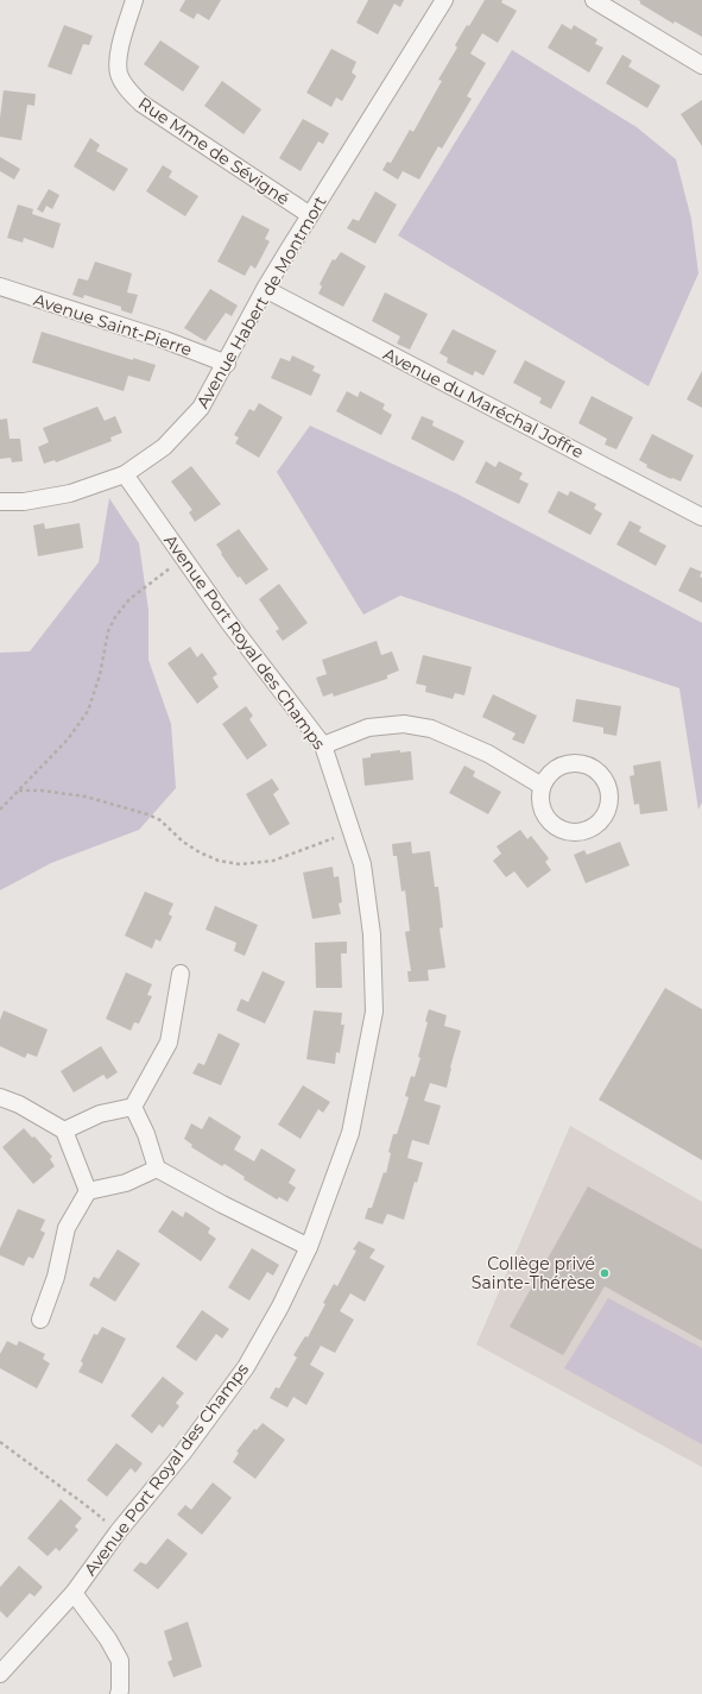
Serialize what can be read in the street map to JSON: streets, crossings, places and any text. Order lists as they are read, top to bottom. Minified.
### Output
{"streets":{"street":["Rue Mme de Sévigné","Avenue Habert de Montmort","Avenue Saint-Pierre","Avenue du Maréchal Joffre","Avenue Port Royal des Champs"]},"crossings":[["Rue Mme de Sévigné","Avenue Habert de Montmort"],["Avenue Habert de Montmort","Avenue Saint-Pierre"],["Avenue Habert de Montmort","Avenue du Maréchal Joffre"],["Avenue Habert de Montmort","Avenue Port Royal des Champs"]],"places":["Collège privé Sainte-Thérèse"]}
